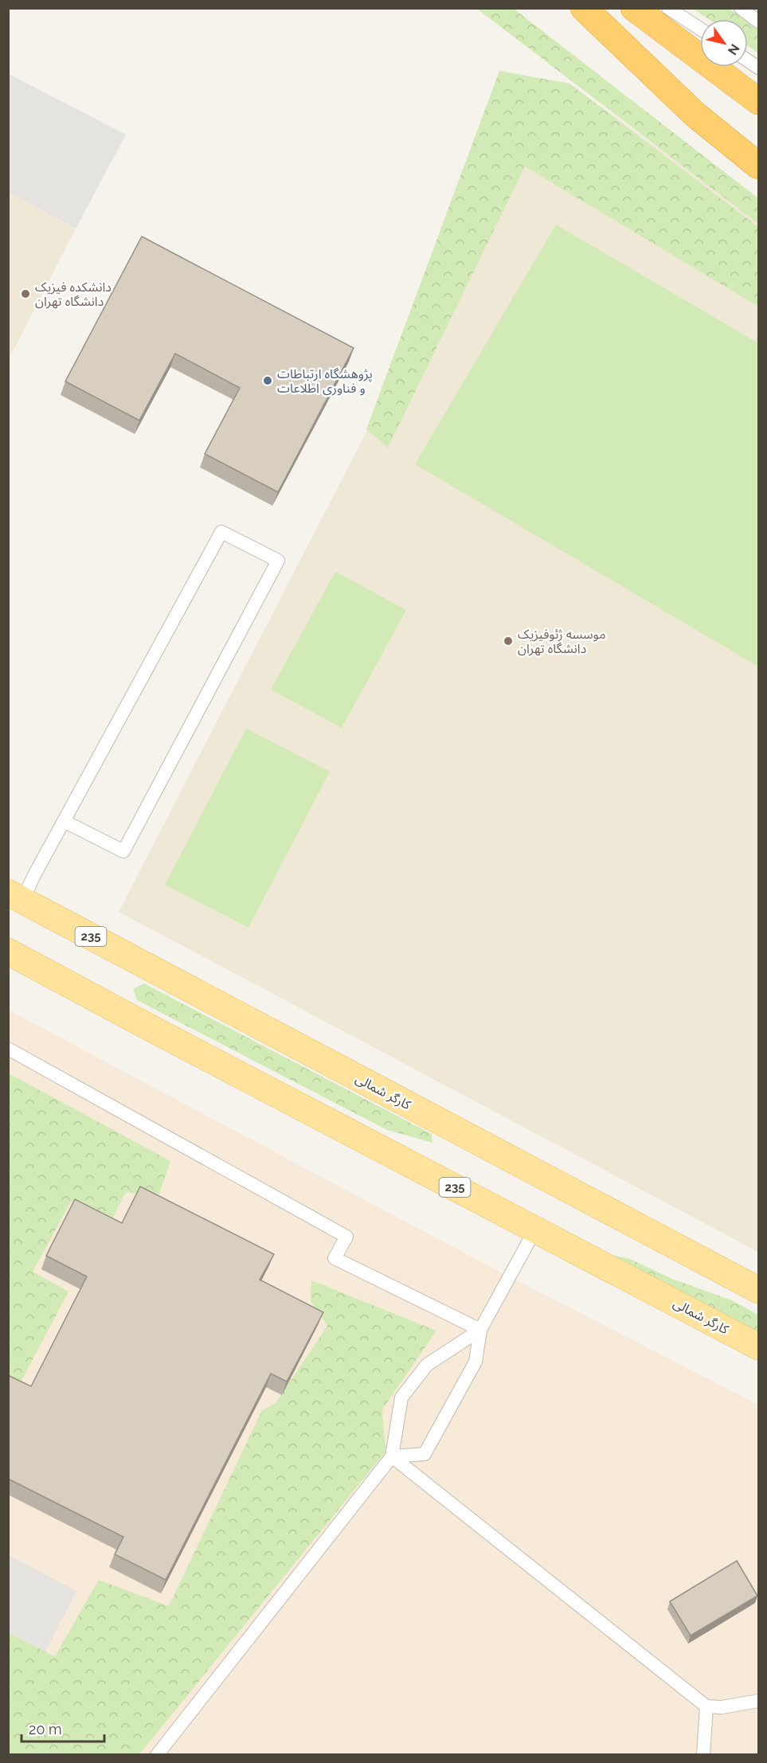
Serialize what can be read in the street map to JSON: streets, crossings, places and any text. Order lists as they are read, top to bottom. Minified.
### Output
{"streets":{"main road":["235","کارگر شمالی"]},"places":["دانشکده فیزیک دانشگاه تهران","پژوهشگاه ارتباطات و فناوری اطلاعات","موسسه ژئوفیزیک دانشگاه تهران"],"scale_bar":"20 m","north":"bottom right"}
